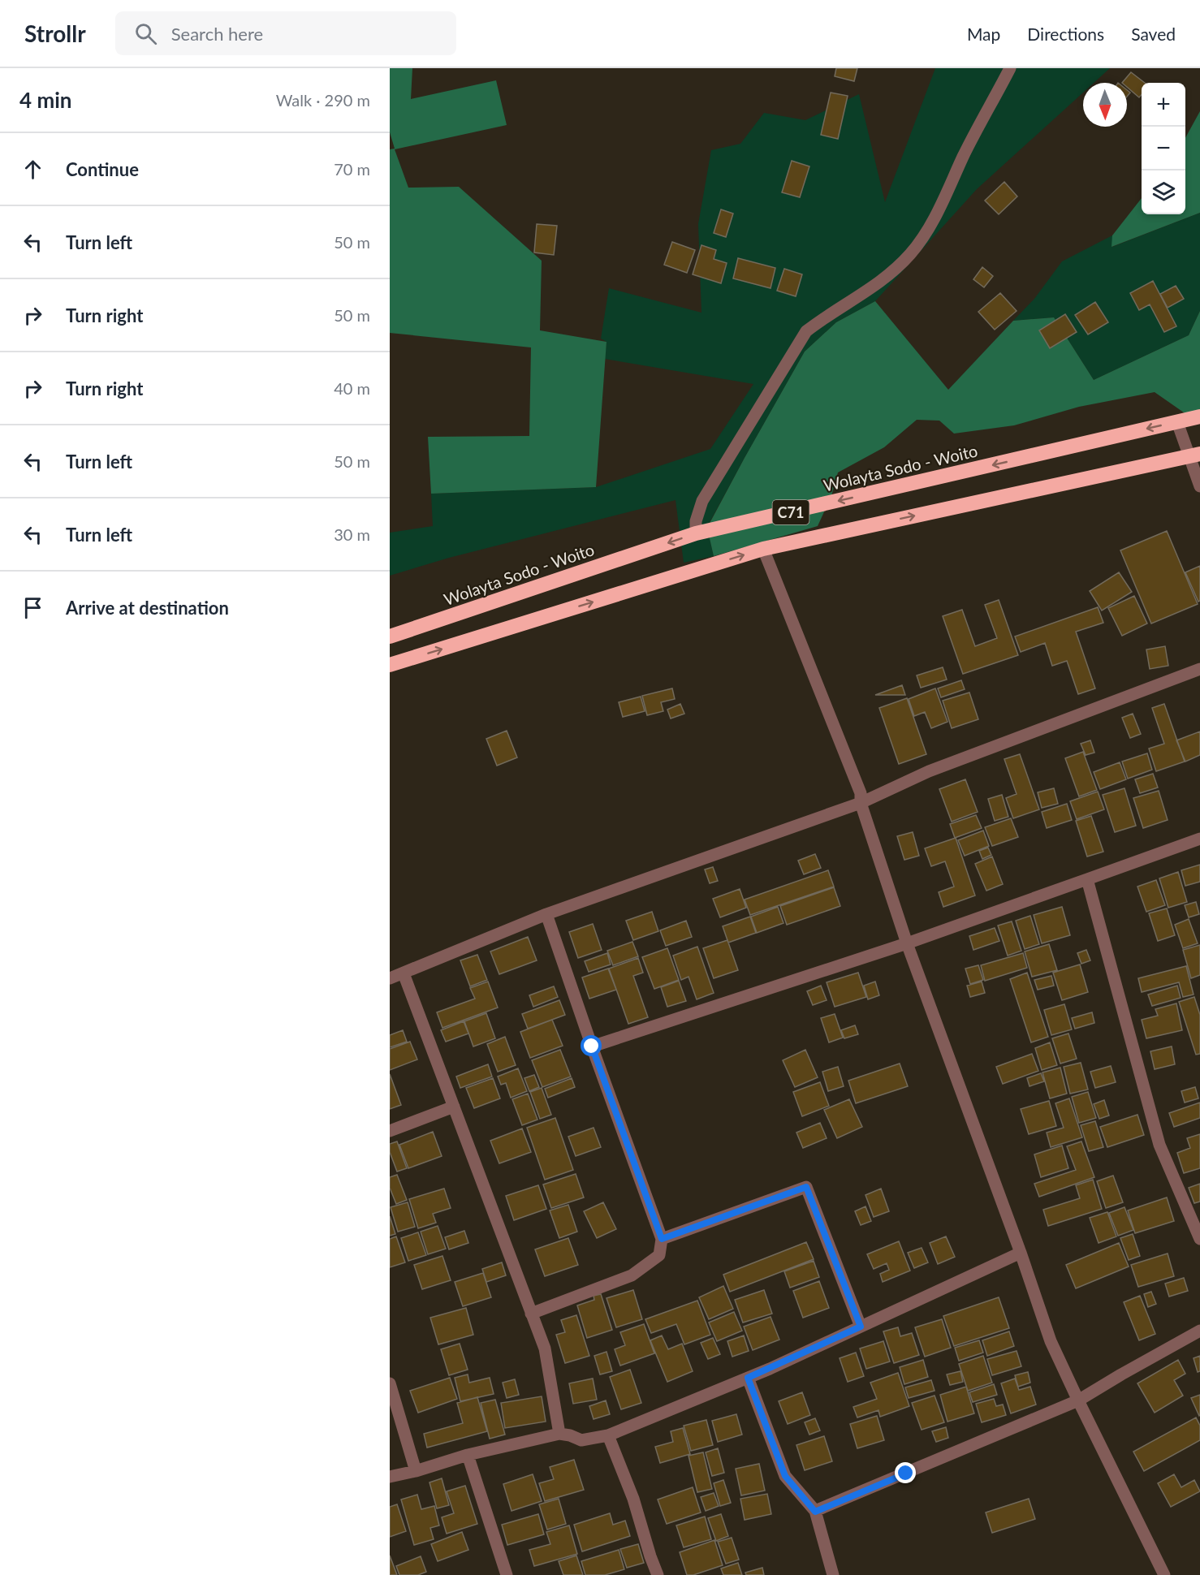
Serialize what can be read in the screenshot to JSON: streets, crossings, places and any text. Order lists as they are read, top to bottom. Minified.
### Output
{"streets":{"highway":["Wolayta Sodo - Woito","C71"]},"north":"bottom","page":{"header":"Strollr","search":"Search here","nav":["Map","Directions","Saved"],"heading":["4 min","Walk · 290 m"],"map_buttons":["+","−"],"list":[["Continue","70 m"],["Turn left","50 m"],["Turn right","50 m"],["Turn right","40 m"],["Turn left","50 m"],["Turn left","30 m"],"Arrive at destination"]}}
